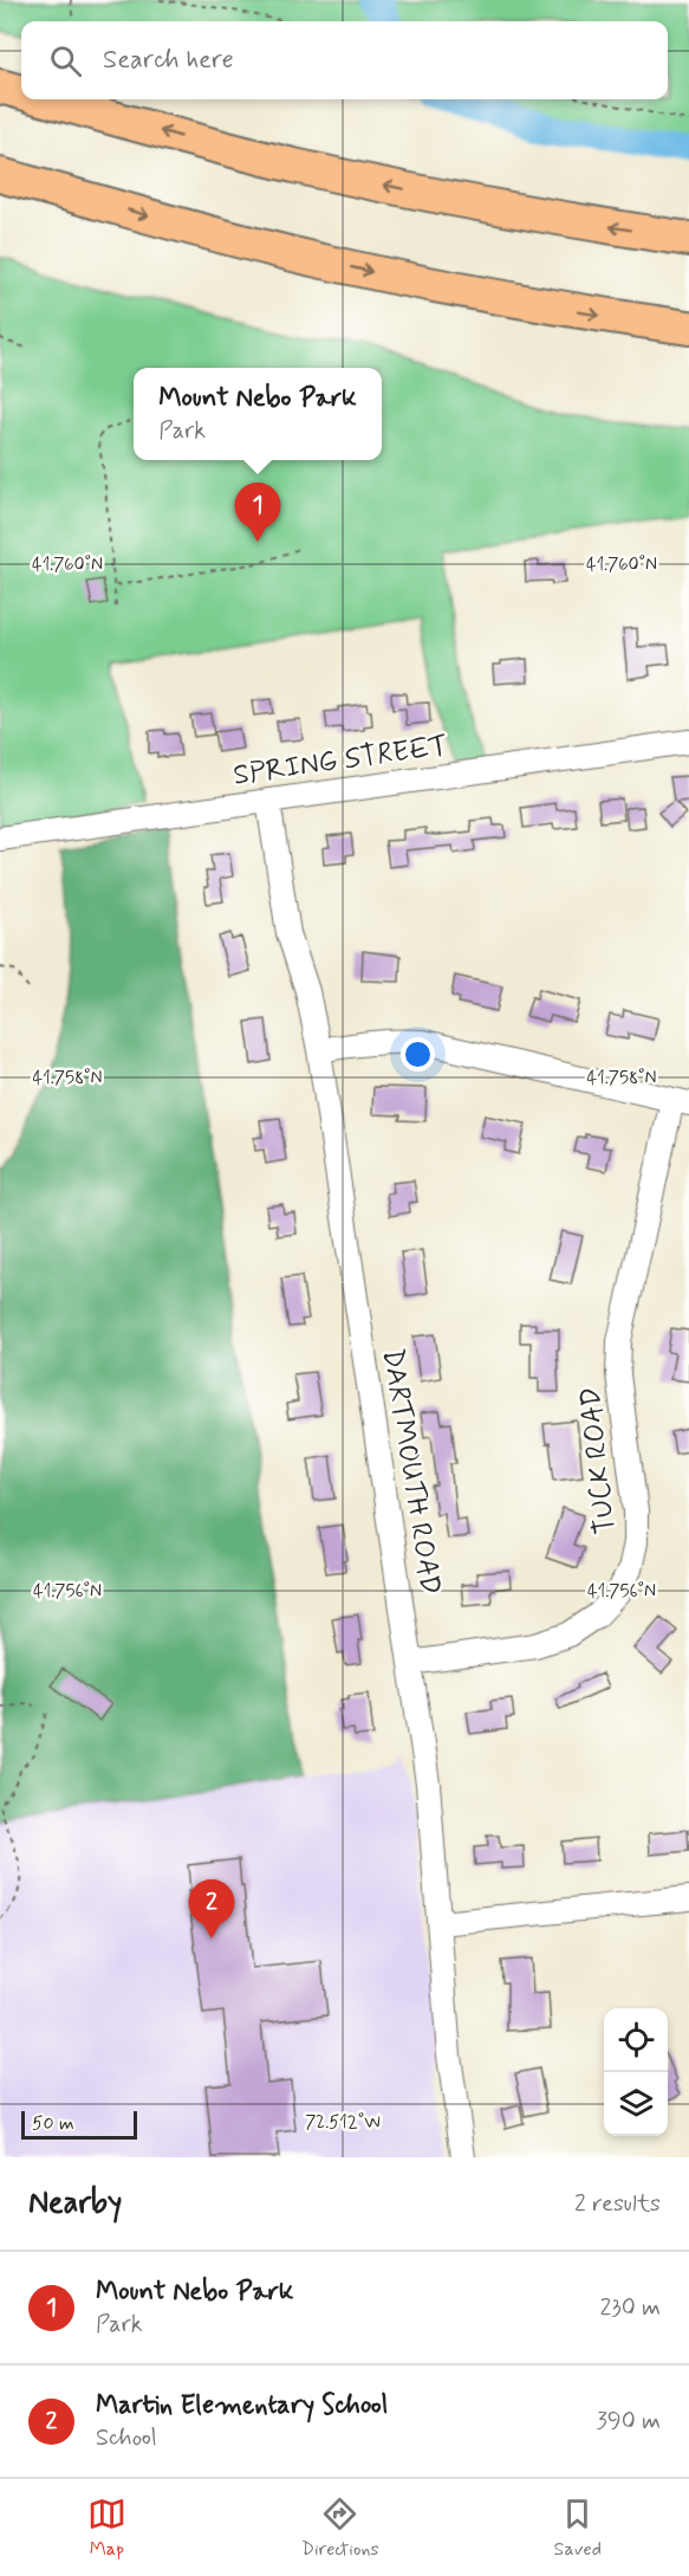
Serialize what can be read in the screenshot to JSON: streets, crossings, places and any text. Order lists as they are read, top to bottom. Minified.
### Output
{"streets":{"street":["SPRING STREET","TUCK ROAD","DARTMOUTH ROAD"]},"crossings":[["SPRING STREET","DARTMOUTH ROAD"],["TUCK ROAD","DARTMOUTH ROAD"]],"scale_bar":"50 m","page":{"search":"Search here","popup":["Mount Nebo Park","Park"],"pins":["1","2"],"scale":"50 m","heading":["Nearby","2 results"],"list":[{"mark":"1","name":"Mount Nebo Park","note":"Park","value":"230 m"},{"mark":"2","name":"Martin Elementary School","note":"School","value":"390 m"}],"nav":["Map","Directions","Saved"]},"coordinates":["41.760°N","41.758°N","41.756°N","72.512°W"]}
